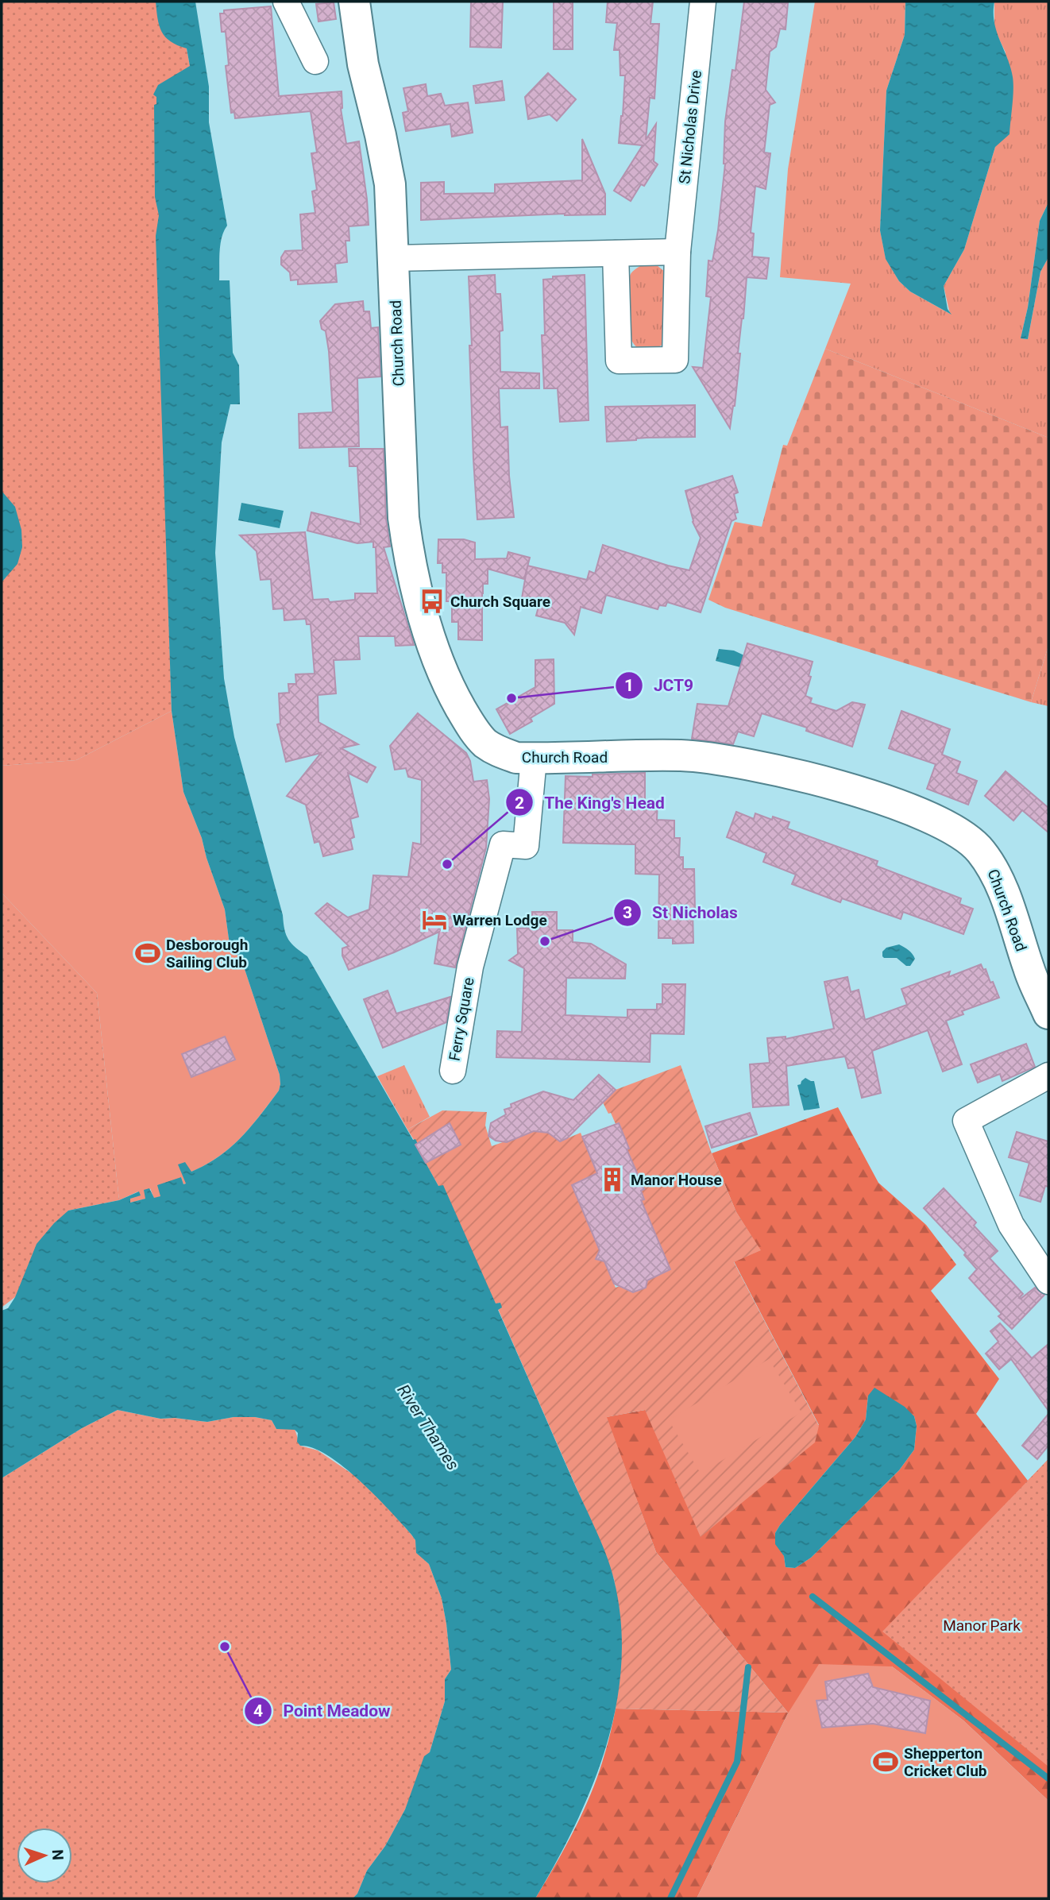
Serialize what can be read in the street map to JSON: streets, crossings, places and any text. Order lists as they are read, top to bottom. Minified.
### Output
{"streets":{"street":["St Nicholas Drive","Church Road","Ferry Square"]},"crossings":[["Church Road","Ferry Square"]],"water":["River Thames"],"parks":["Manor Park"],"places":{"bus stop":["Church Square"],"other":["JCT9","The King's Head","St Nicholas","Point Meadow"],"hotel":["Warren Lodge"],"sports":["Desborough Sailing Club","Shepperton Cricket Club"],"building":["Manor House"]},"north":"right"}
